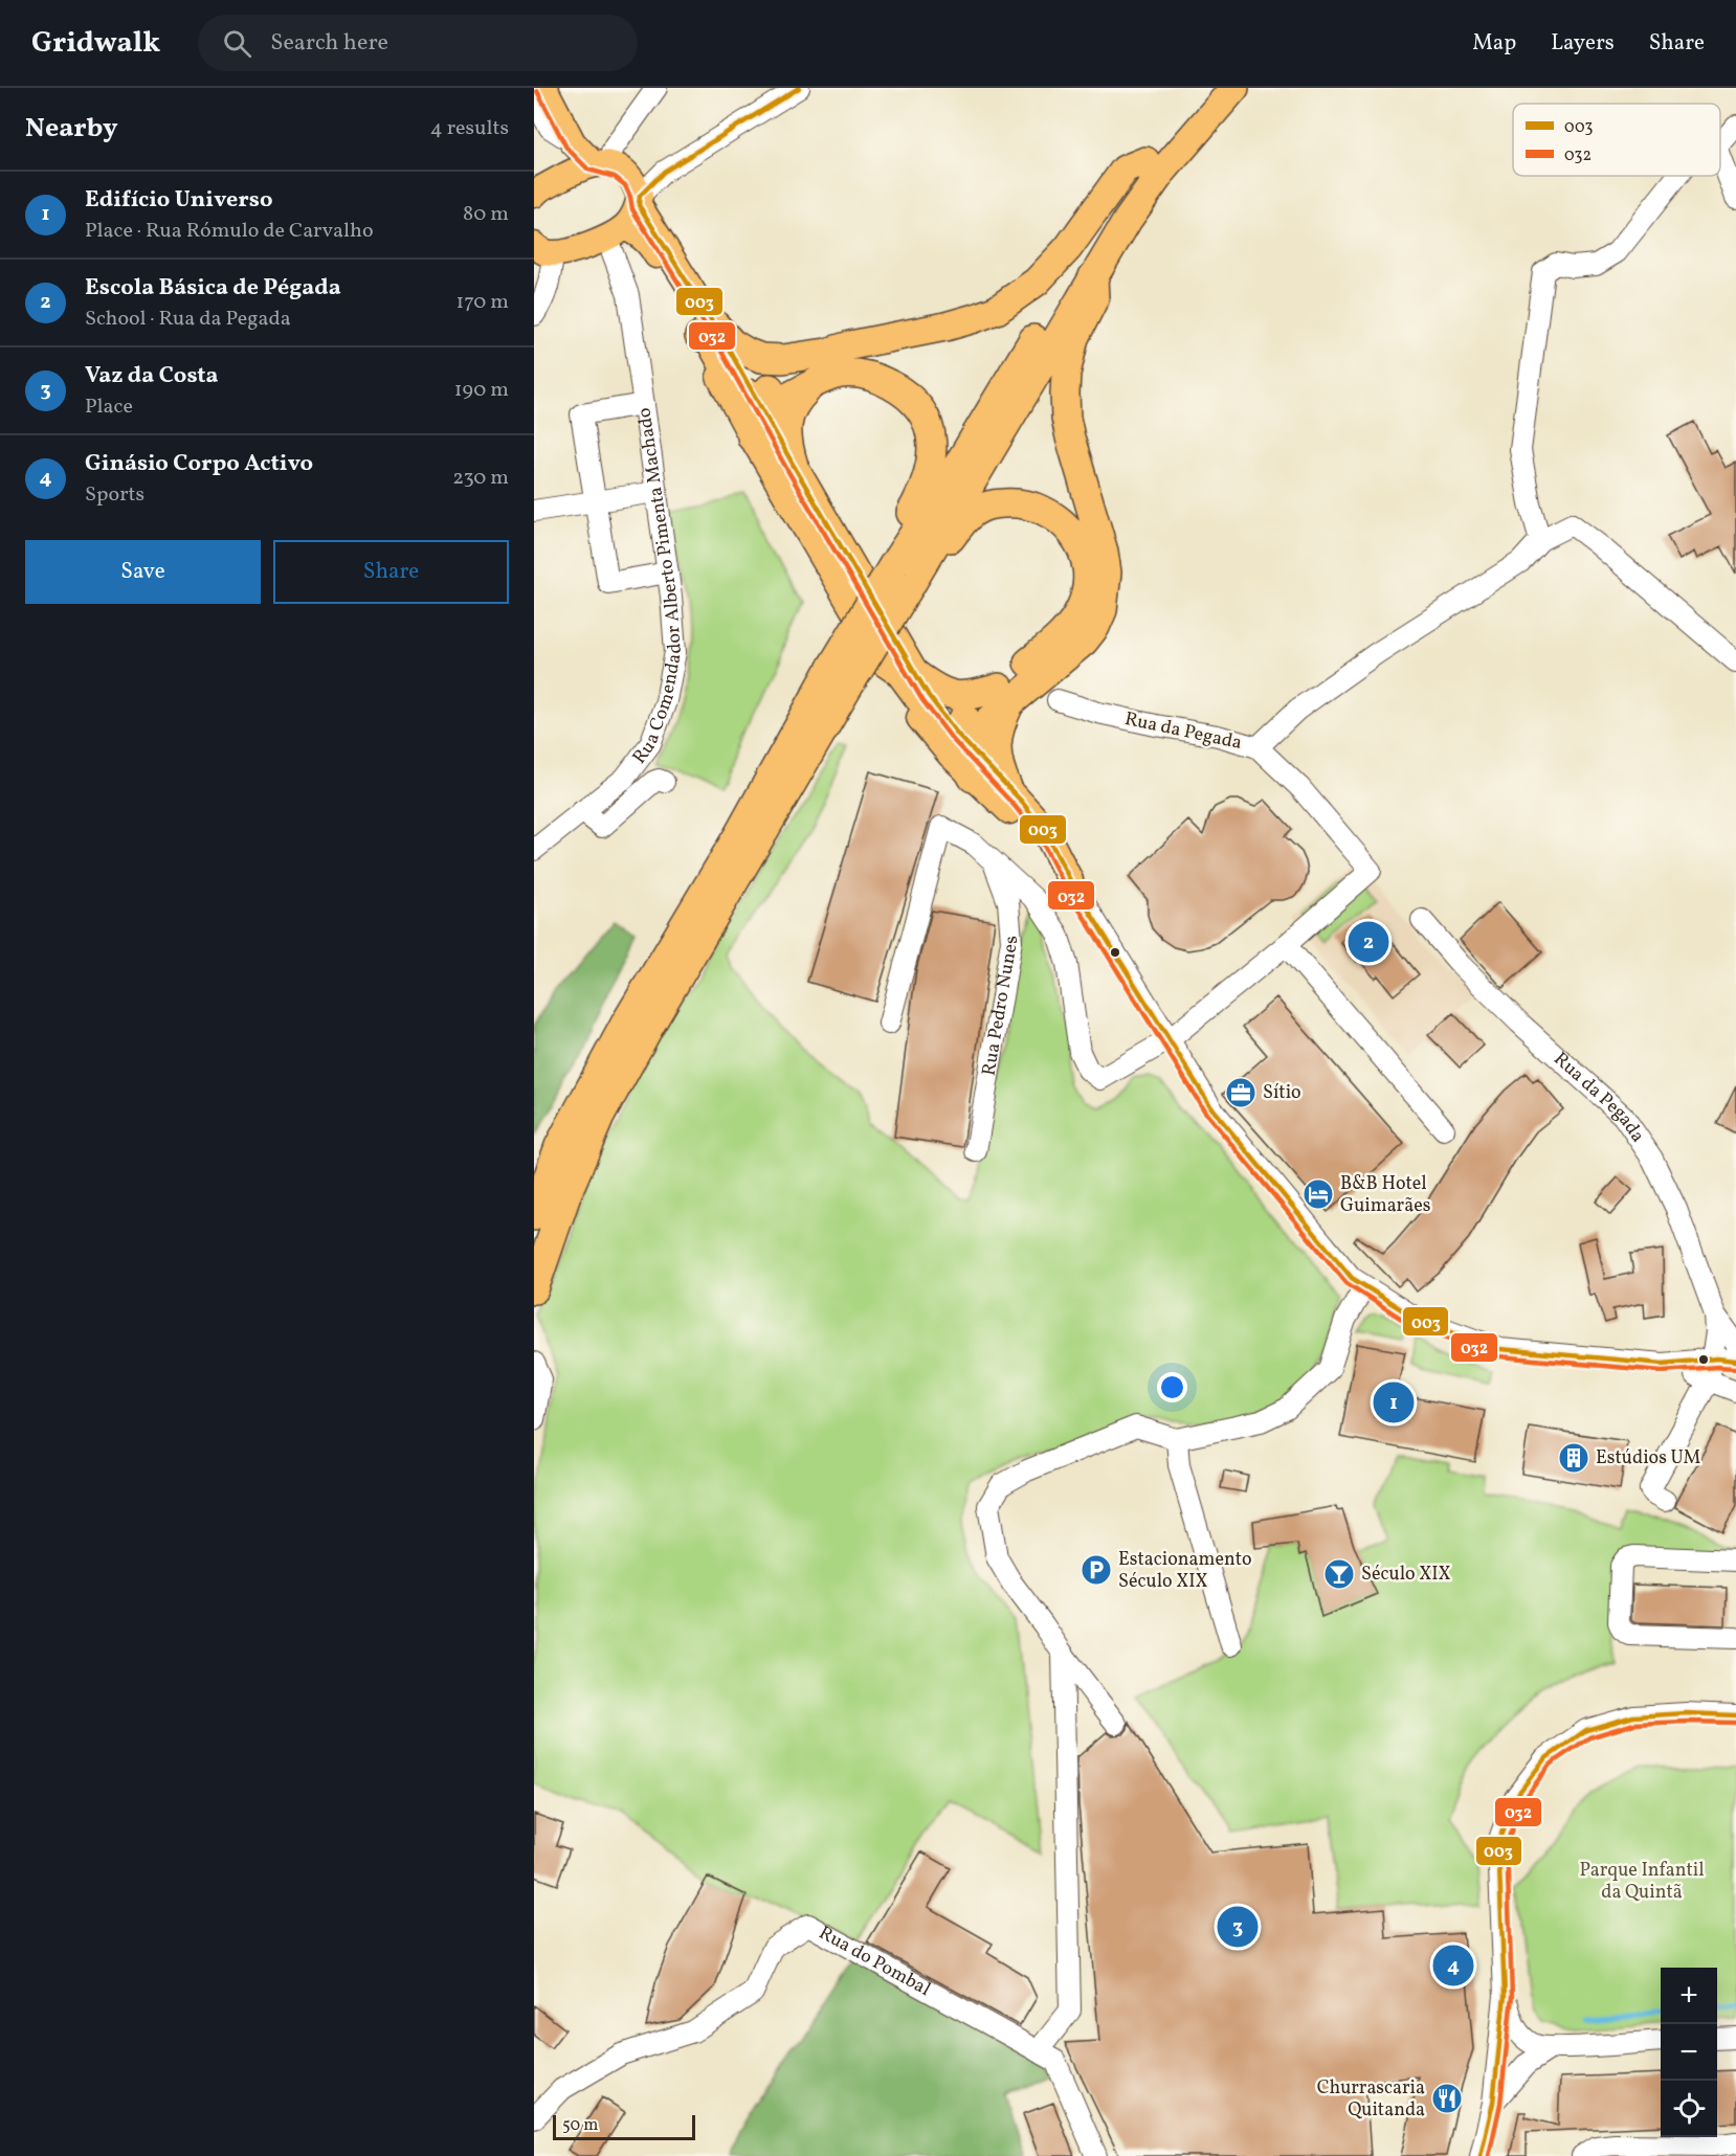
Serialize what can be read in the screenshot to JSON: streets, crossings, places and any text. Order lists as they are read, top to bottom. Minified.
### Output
{"streets":{"street":["Rua Comendador Alberto Pimenta Machado","Rua da Pegada","Rua Pedro Nunes","Rua do Pombal"]},"parks":["Parque Infantil da Quintã"],"places":{"office":["Sítio"],"hotel":["B&B Hotel Guimarães"],"building":["Estúdios UM"],"parking":["Estacionamento Século XIX"],"bar":["Século XIX"],"restaurant":["Churrascaria Quitanda"]},"lines":["transit line 003","transit line 032"],"legend":["003","032"],"scale_bar":"50 m","page":{"header":"Gridwalk","search":"Search here","nav":["Map","Layers","Share"],"heading":["Nearby","4 results"],"list":[{"mark":"1","name":"Edifício Universo","note":"Place · Rua Rómulo de Carvalho","value":"80 m"},{"mark":"2","name":"Escola Básica de Pégada","note":"School · Rua da Pegada","value":"170 m"},{"mark":"3","name":"Vaz da Costa","note":"Place","value":"190 m"},{"mark":"4","name":"Ginásio Corpo Activo","note":"Sports","value":"230 m"}],"buttons":["Save","Share"],"pins":["2","1","3","4"],"map_buttons":["+","−"],"scale":"50 m"}}
